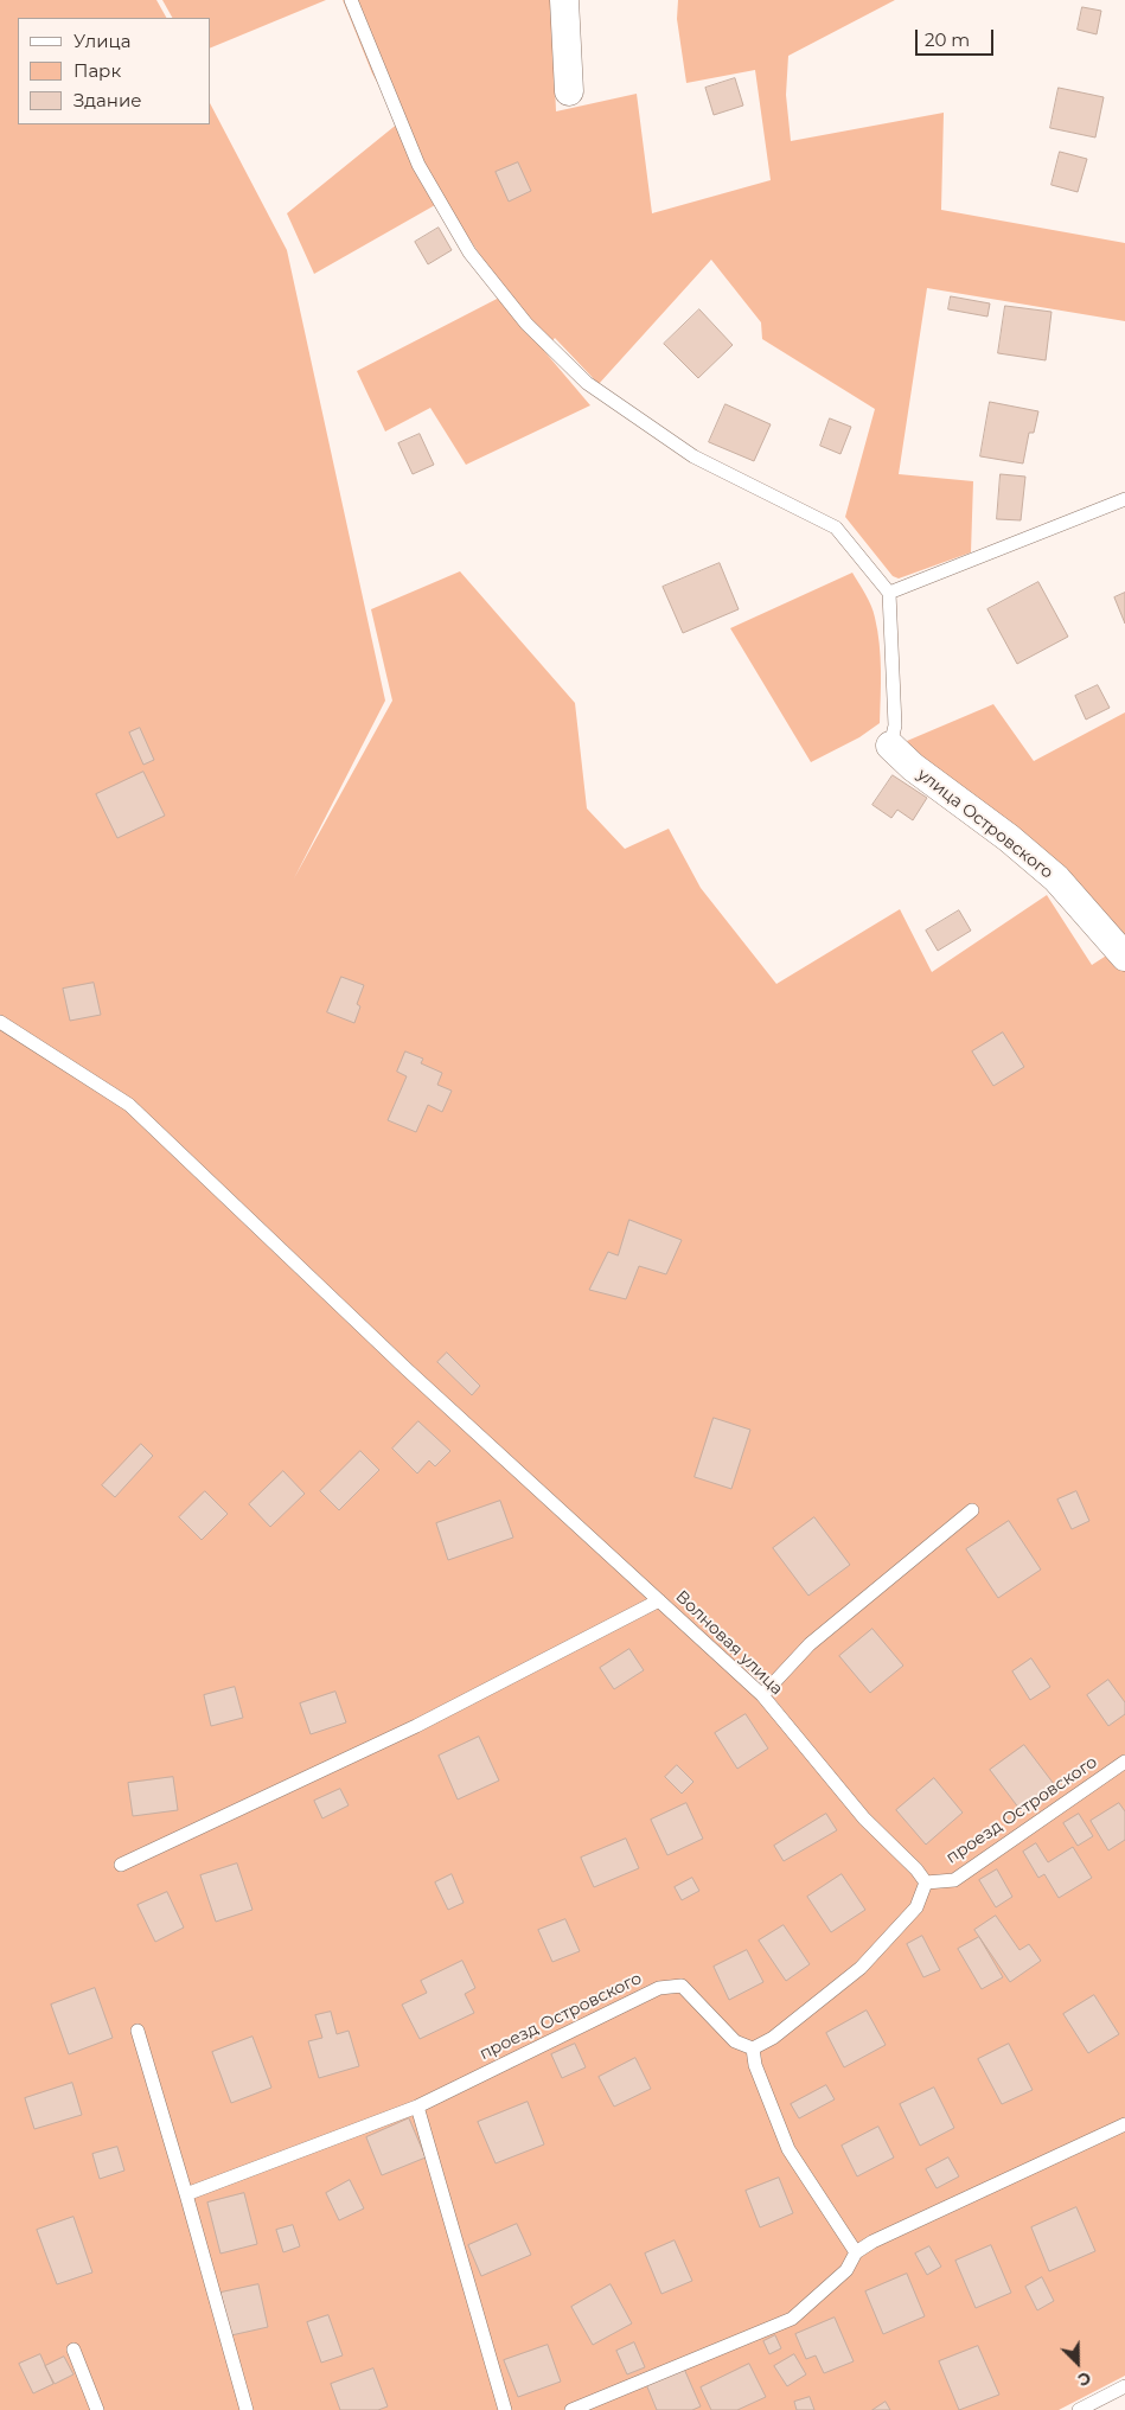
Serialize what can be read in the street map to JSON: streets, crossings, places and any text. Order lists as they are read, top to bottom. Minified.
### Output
{"streets":{"street":["улица Островского"],"lane":["Волновая улица","проезд Островского"]},"crossings":[["Волновая улица","проезд Островского"]],"legend":["Улица","Парк","Здание"],"scale_bar":"20 m","north":"bottom right"}
